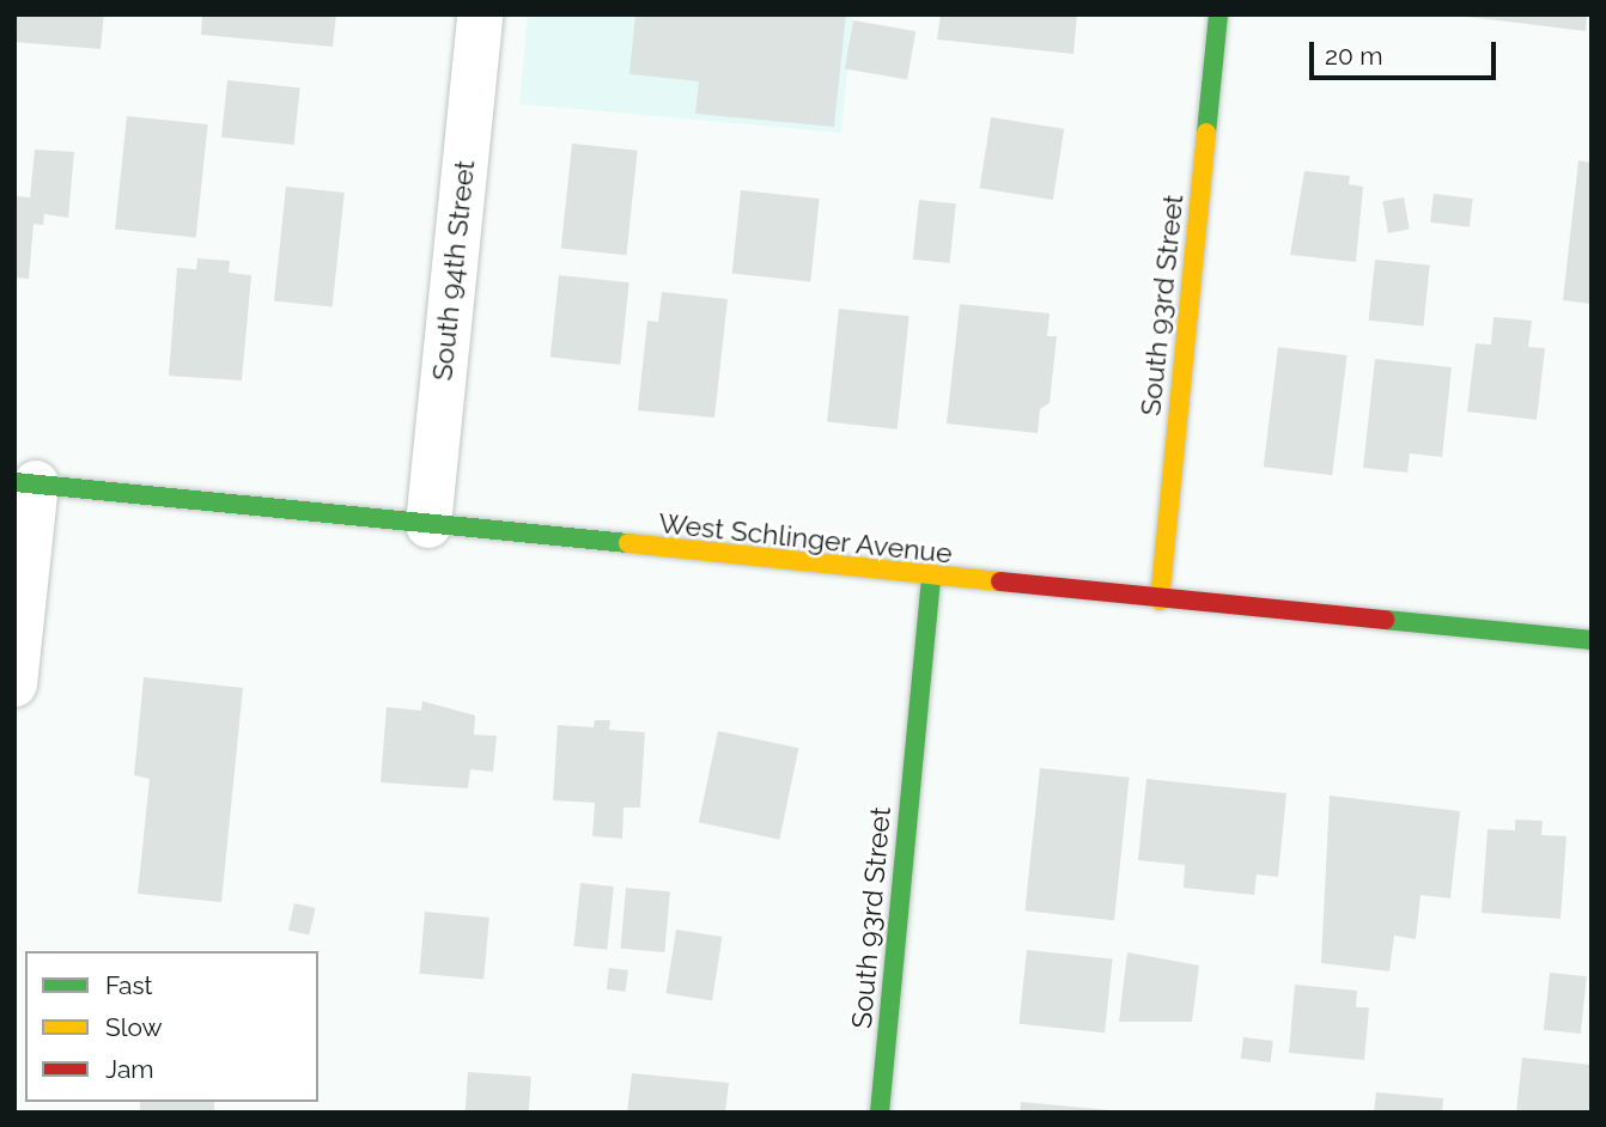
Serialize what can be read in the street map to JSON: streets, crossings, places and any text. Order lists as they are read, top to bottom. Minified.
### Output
{"streets":{"street":["South 94th Street","South 93rd Street","West Schlinger Avenue"]},"crossings":[["South 94th Street","West Schlinger Avenue"],["South 93rd Street","West Schlinger Avenue"]],"legend":["Fast","Slow","Jam"],"scale_bar":"20 m"}
